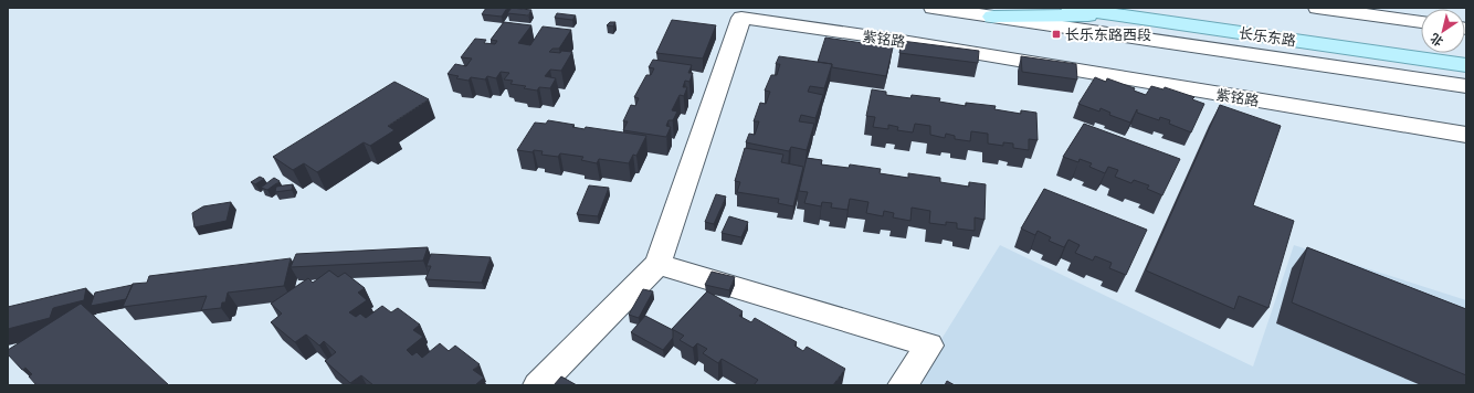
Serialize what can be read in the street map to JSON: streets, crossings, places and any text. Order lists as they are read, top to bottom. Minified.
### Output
{"streets":{"main road":["长乐东路"],"street":["紫铭路"]},"places":{"transit":["长乐东路西段"]},"north":"bottom left"}
